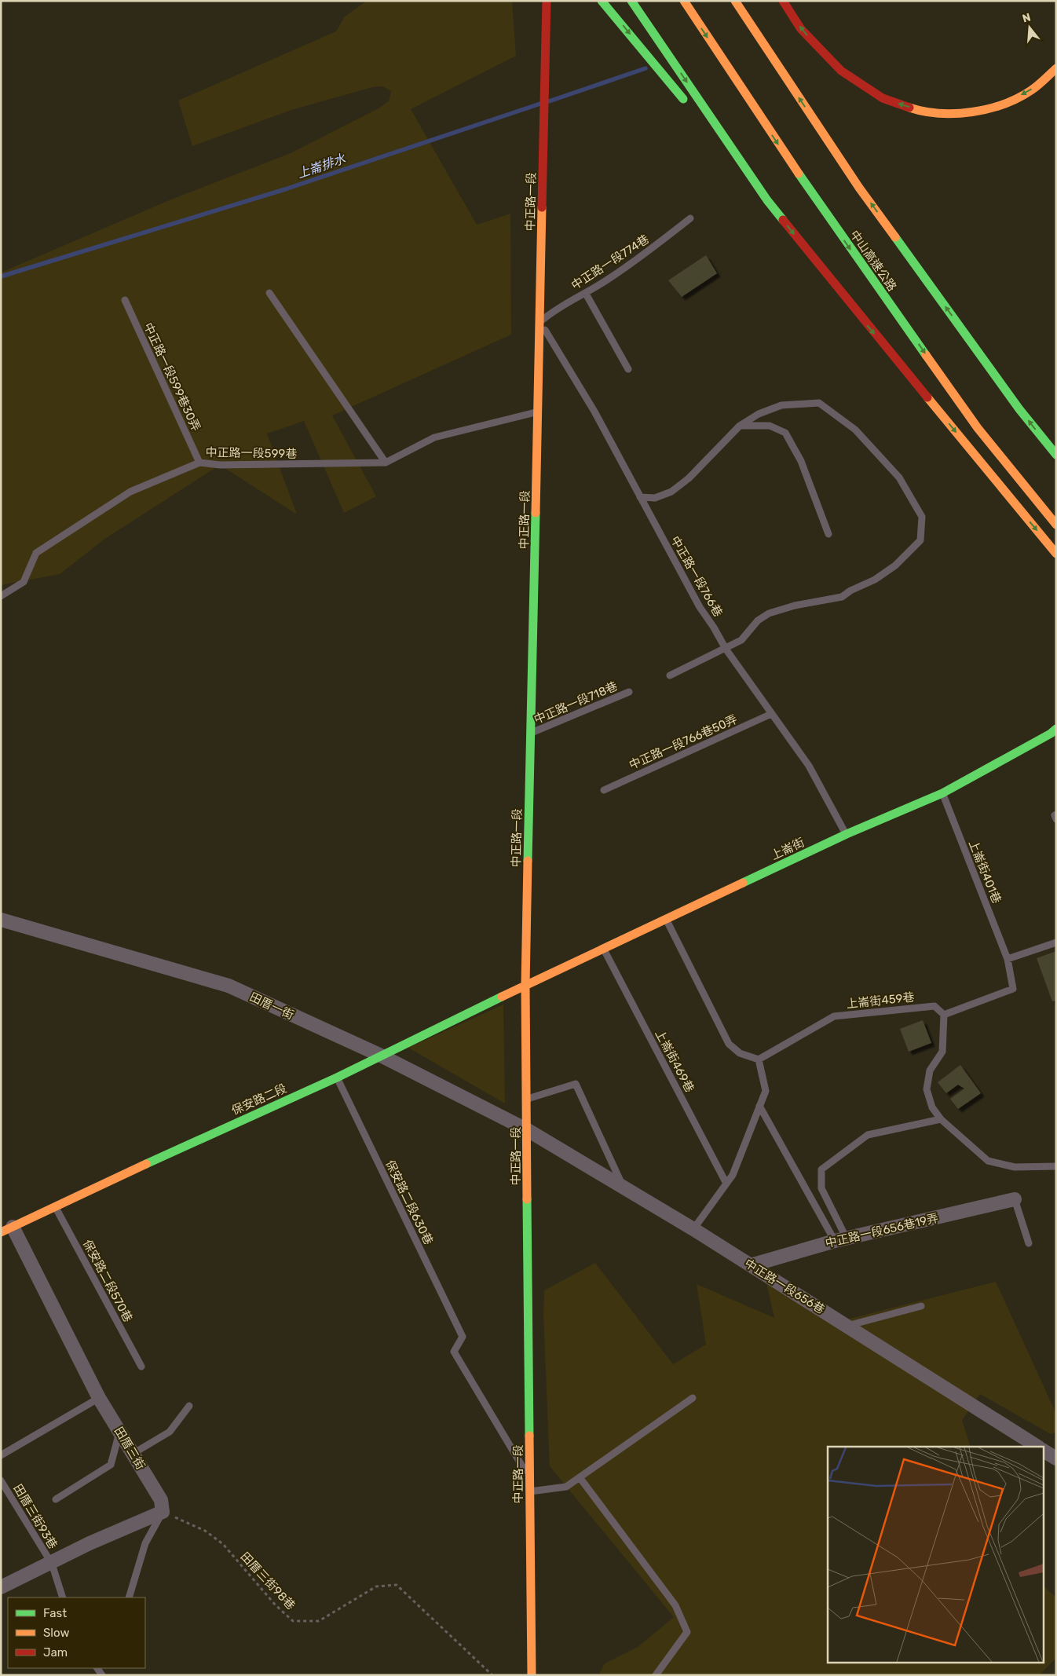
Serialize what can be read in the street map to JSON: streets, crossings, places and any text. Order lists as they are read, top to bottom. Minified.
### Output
{"streets":{"main road":["中正路一段","中山高速公路","上崙街","保安路二段"],"street":["田厝一街","中正路一段656巷19弄","中正路一段656巷","田厝三街"],"lane":["中正路一段774巷","中正路一段599巷30弄","中正路一段599巷","中正路一段766巷","中正路一段718巷","中正路一段766巷50弄","上崙街401巷","上崙街459巷","上崙街469巷","保安路二段630巷","保安路二段570巷","田厝三街93巷"],"path":["田厝三街98巷"]},"crossings":[["中正路一段","中正路一段774巷"],["中正路一段","中正路一段599巷"],["中正路一段","中正路一段766巷"],["中正路一段","中正路一段718巷"],["中正路一段","上崙街"],["中正路一段","田厝一街"],["中正路一段","保安路二段"],["中正路一段","保安路二段630巷"],["中正路一段","中正路一段656巷"],["中正路一段774巷","中正路一段766巷"],["中正路一段599巷30弄","中正路一段599巷"],["中正路一段766巷","中正路一段766巷50弄"],["中正路一段766巷","上崙街"],["上崙街","上崙街401巷"],["上崙街","上崙街469巷"],["上崙街","保安路二段"],["上崙街401巷","上崙街459巷"],["田厝一街","保安路二段"],["田厝一街","中正路一段656巷"],["保安路二段","保安路二段630巷"],["保安路二段","保安路二段570巷"],["保安路二段","田厝三街"],["中正路一段656巷19弄","中正路一段656巷"],["田厝三街","田厝三街98巷"]],"water":["上崙排水"],"legend":["Fast","Slow","Jam"],"north":"top"}
